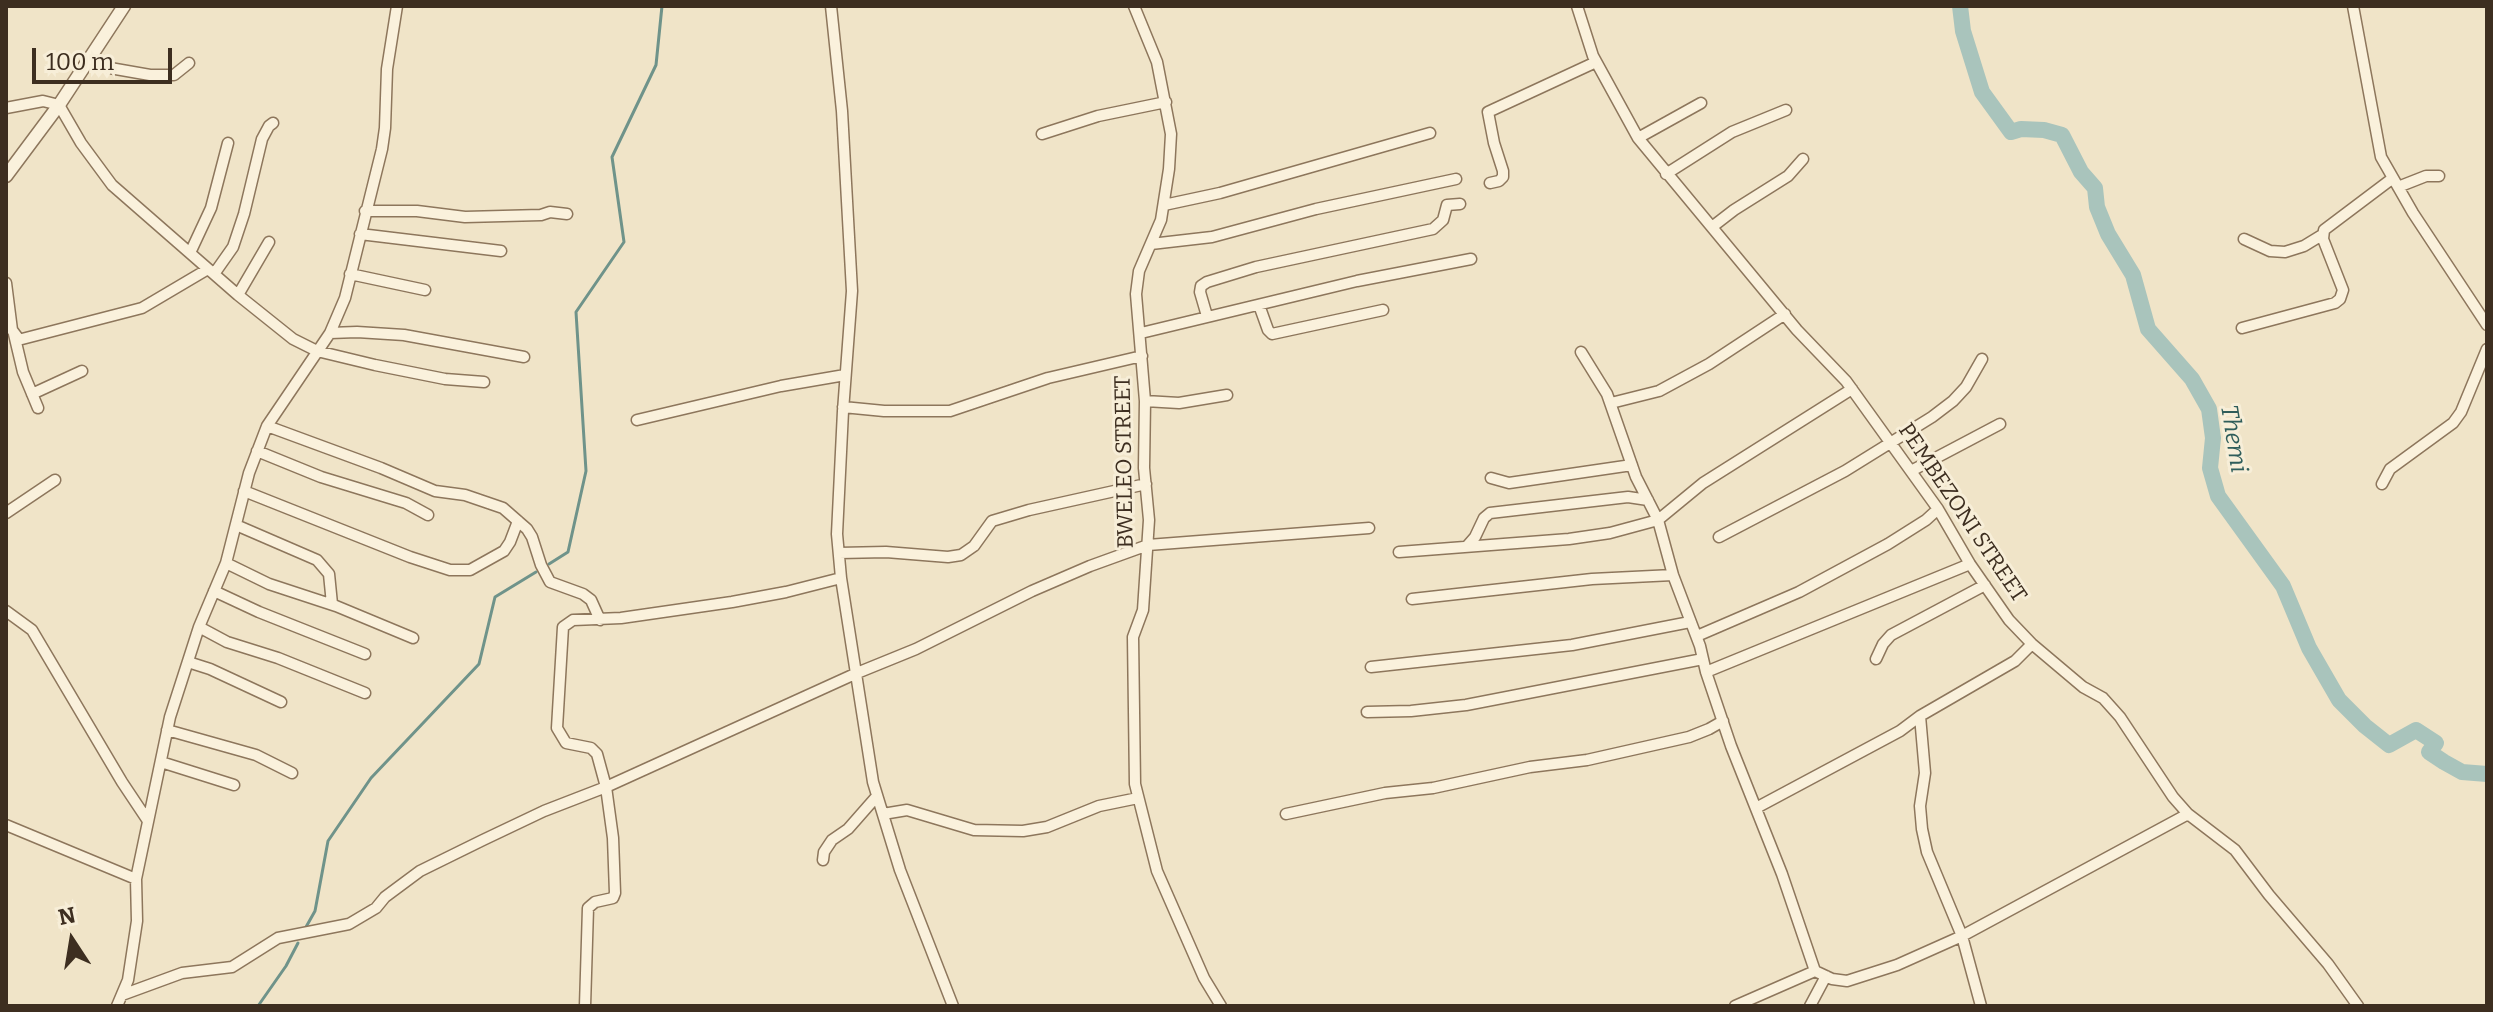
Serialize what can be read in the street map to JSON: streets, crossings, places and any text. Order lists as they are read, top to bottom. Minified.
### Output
{"streets":{"street":["BWELEO STREET","PEMBEZONI STREET"]},"water":["Themi"],"scale_bar":"100 m","north":"top"}
